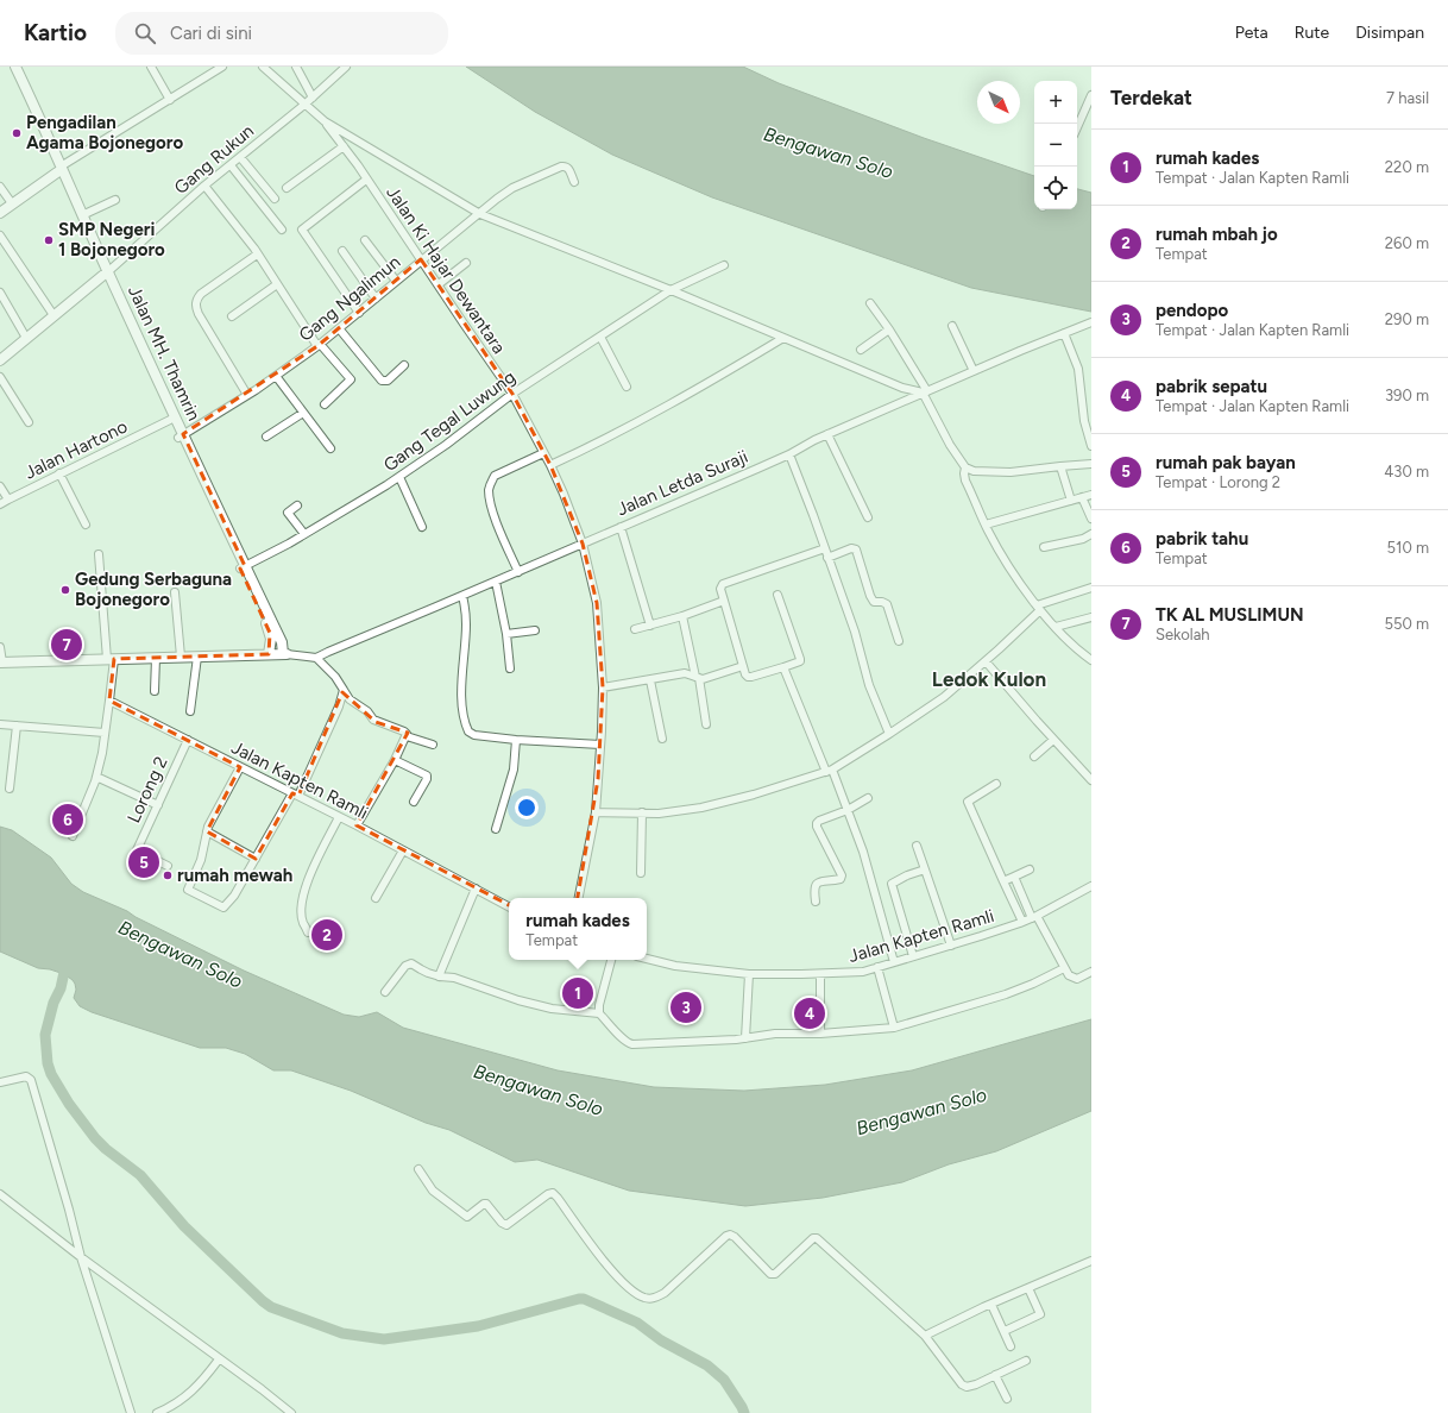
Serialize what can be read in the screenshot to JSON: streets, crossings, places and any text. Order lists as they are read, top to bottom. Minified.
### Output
{"streets":{"main road":["Jalan MH. Thamrin"],"street":["Gang Rukun","Jalan Ki Hajar Dewantara","Gang Ngalimun","Gang Tegal Luwung","Jalan Hartono","Jalan Letda Suraji","Jalan Kapten Ramli","Lorong 2"]},"crossings":[["Gang Rukun","Jalan MH. Thamrin"],["Jalan Ki Hajar Dewantara","Gang Ngalimun"],["Jalan Ki Hajar Dewantara","Gang Tegal Luwung"],["Jalan Ki Hajar Dewantara","Jalan Letda Suraji"],["Gang Ngalimun","Jalan MH. Thamrin"],["Jalan MH. Thamrin","Gang Tegal Luwung"],["Jalan MH. Thamrin","Jalan Hartono"],["Jalan MH. Thamrin","Jalan Letda Suraji"],["Jalan Kapten Ramli","Lorong 2"]],"districts":["Ledok Kulon"],"water":["Bengawan Solo"],"places":["Pengadilan Agama Bojonegoro","SMP Negeri 1 Bojonegoro","Gedung Serbaguna Bojonegoro","rumah mewah"],"north":"bottom right","page":{"header":"Kartio","search":"Cari di sini","nav":["Peta","Rute","Disimpan"],"heading":["Terdekat","7 hasil"],"map_buttons":["+","−"],"list":[{"mark":"1","name":"rumah kades","note":"Tempat · Jalan Kapten Ramli","value":"220 m"},{"mark":"2","name":"rumah mbah jo","note":"Tempat","value":"260 m"},{"mark":"3","name":"pendopo","note":"Tempat · Jalan Kapten Ramli","value":"290 m"},{"mark":"4","name":"pabrik sepatu","note":"Tempat · Jalan Kapten Ramli","value":"390 m"},{"mark":"5","name":"rumah pak bayan","note":"Tempat · Lorong 2","value":"430 m"},{"mark":"6","name":"pabrik tahu","note":"Tempat","value":"510 m"},{"mark":"7","name":"TK AL MUSLIMUN","note":"Sekolah","value":"550 m"}],"pins":["7","6","5","2","1","3","4"],"popup":["rumah kades","Tempat"]}}
